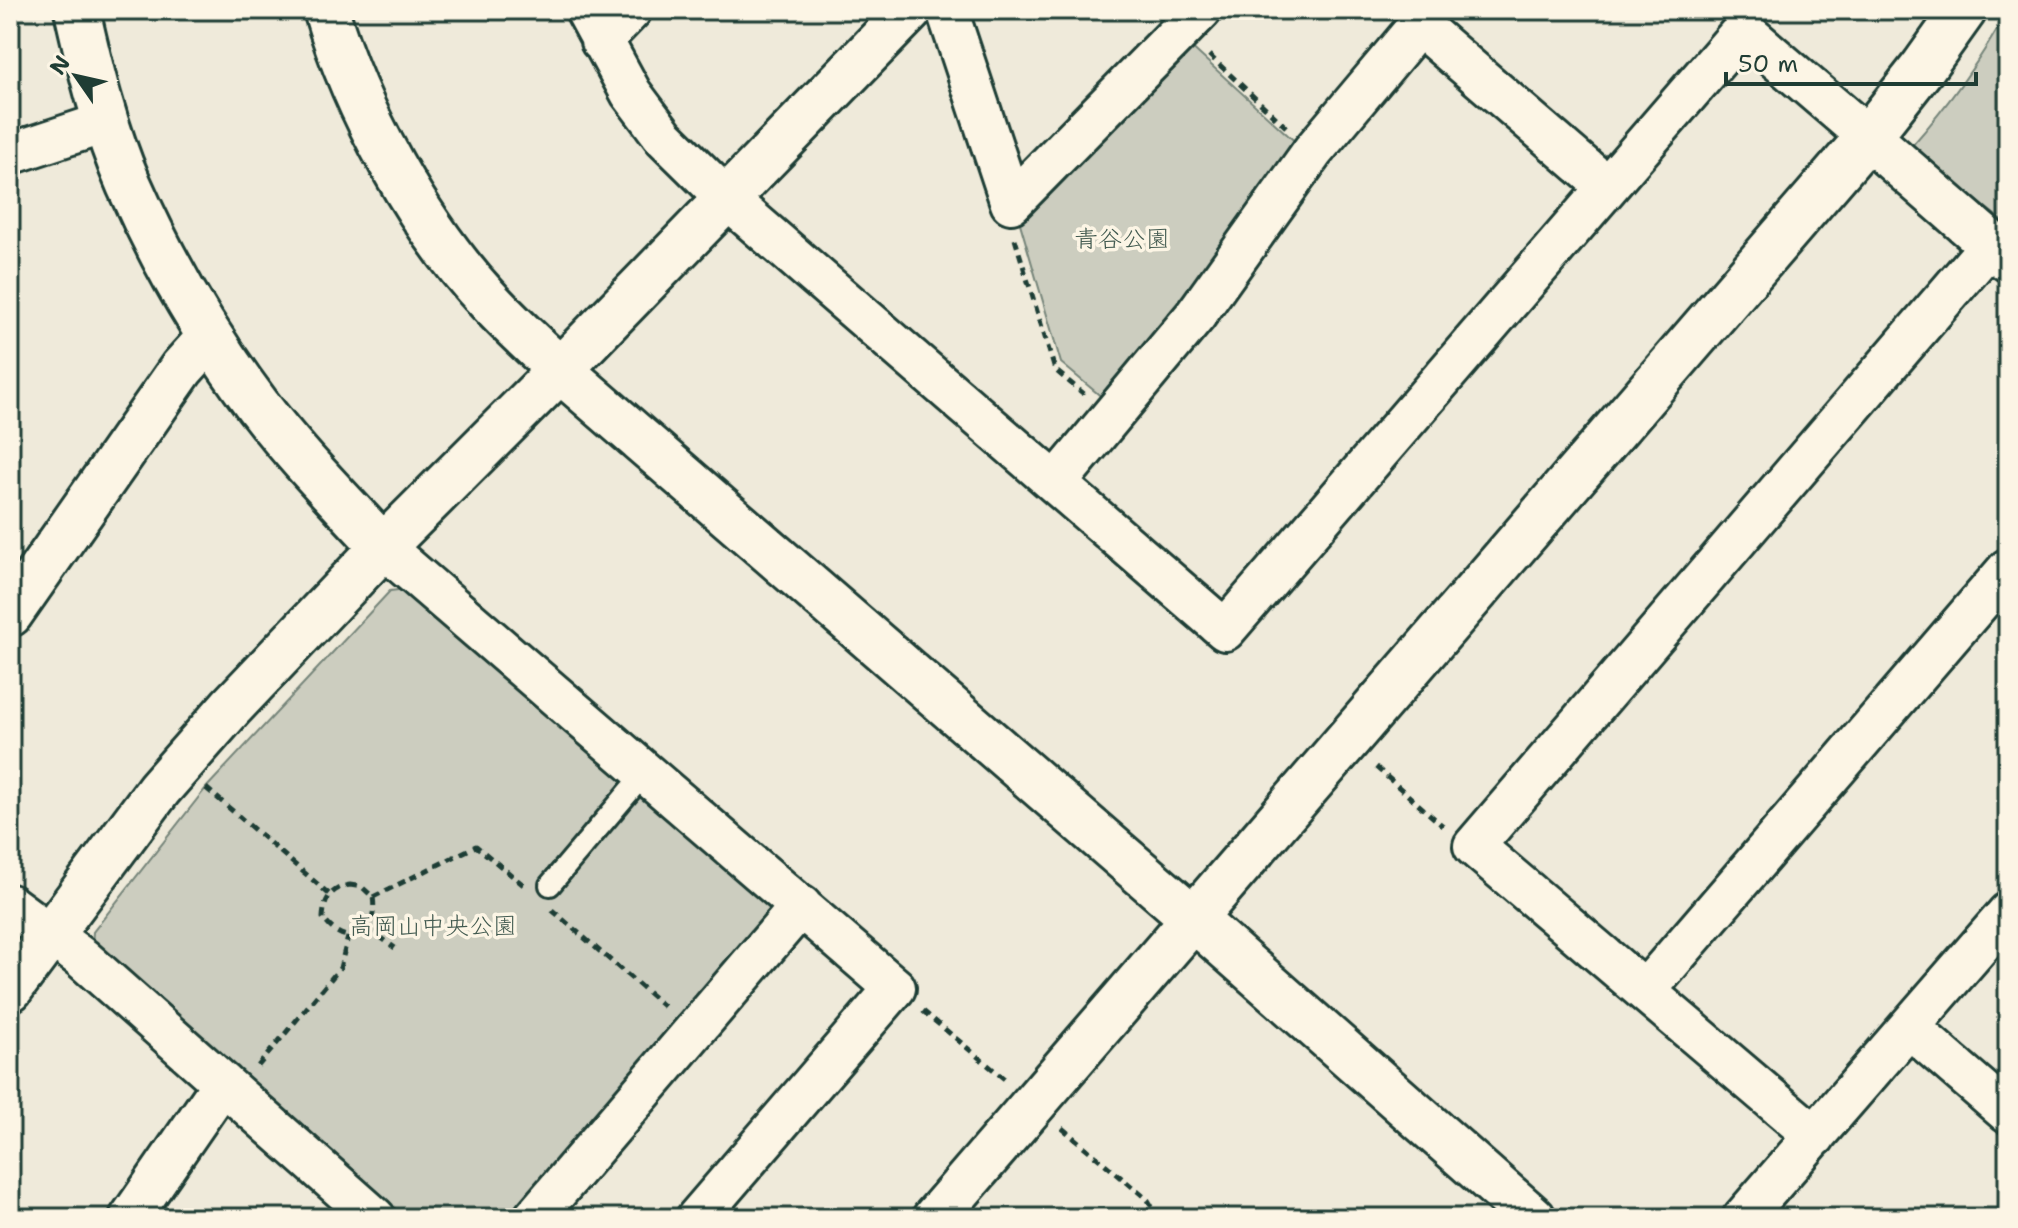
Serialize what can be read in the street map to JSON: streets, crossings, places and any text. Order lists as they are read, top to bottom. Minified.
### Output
{"parks":["青谷公園","高岡山中央公園"],"scale_bar":"50 m","north":"top left"}
